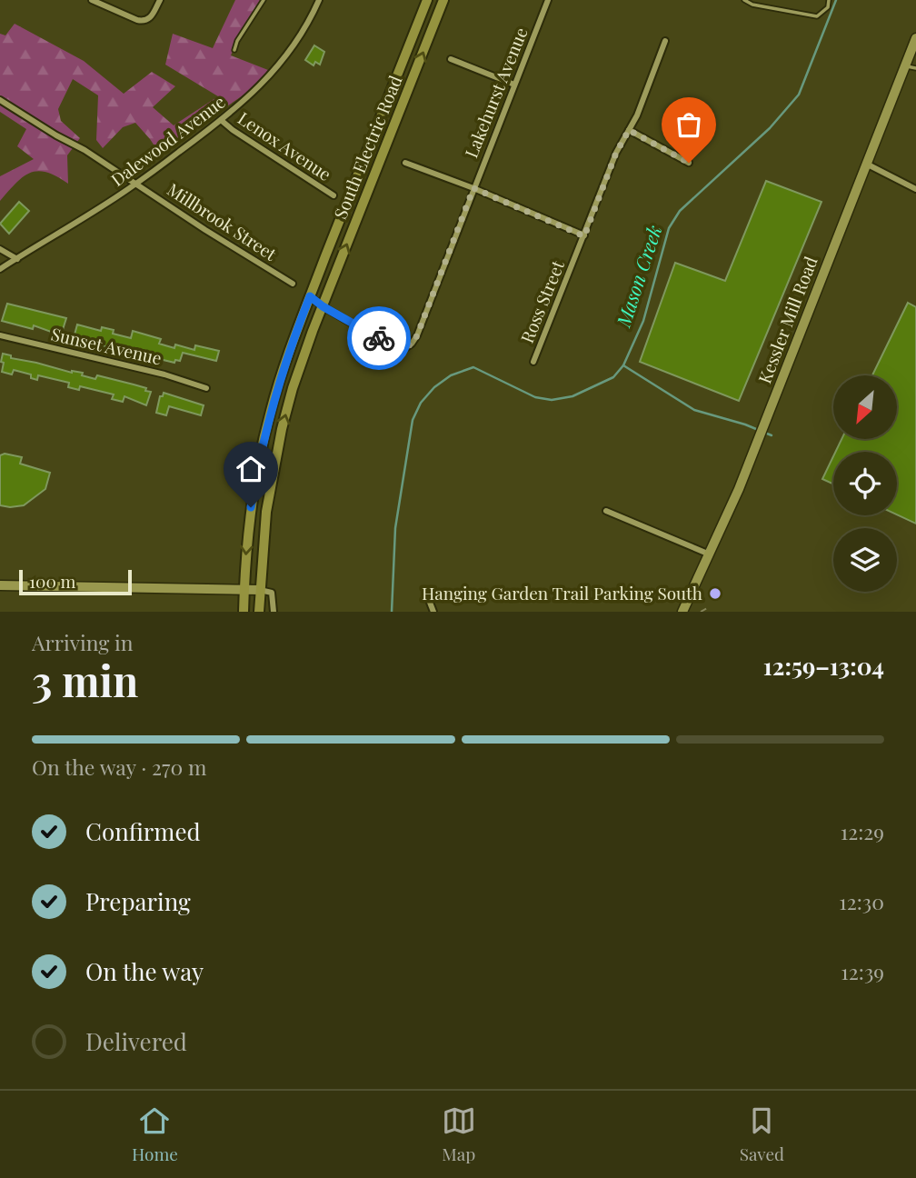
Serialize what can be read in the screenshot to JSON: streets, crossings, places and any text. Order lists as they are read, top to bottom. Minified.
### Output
{"streets":{"main road":["South Electric Road"],"street":["Lakehurst Avenue","Dalewood Avenue","Lenox Avenue","Millbrook Street","Ross Street","Kessler Mill Road","Sunset Avenue"]},"crossings":[["Lakehurst Avenue","South Electric Road"],["Dalewood Avenue","Lenox Avenue"],["Dalewood Avenue","Millbrook Street"]],"water":["Mason Creek"],"places":["Hanging Garden Trail Parking South"],"scale_bar":"100 m","north":"bottom left","page":{"scale":"100 m","heading":["3 min","Arriving in","12:59–13:04"],"bar":"On the way · 270 m","list":[["Confirmed","12:29"],["Preparing","12:30"],["On the way","12:39"],"Delivered"],"tabs":["Home","Map","Saved"]}}
